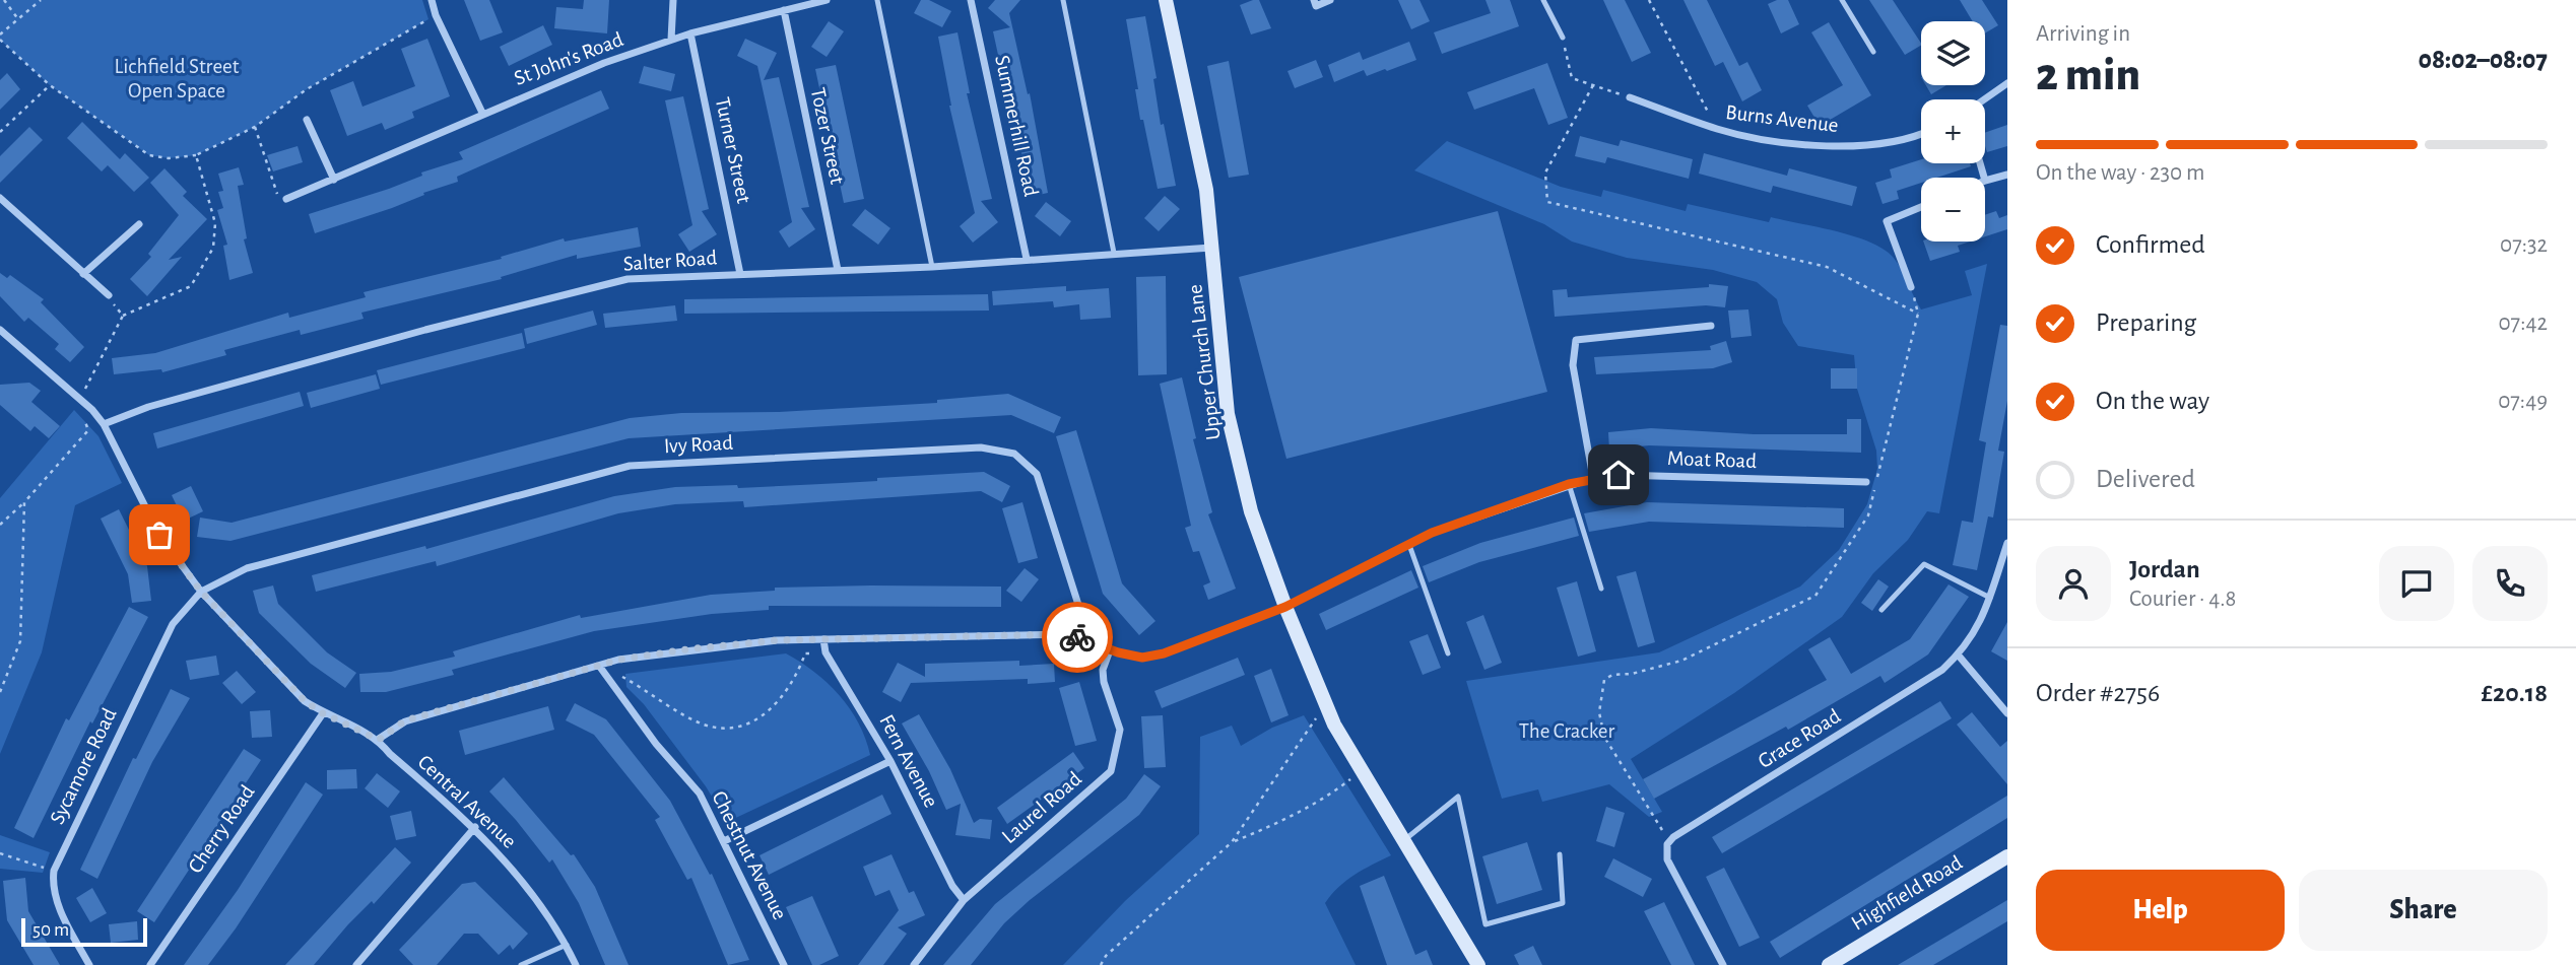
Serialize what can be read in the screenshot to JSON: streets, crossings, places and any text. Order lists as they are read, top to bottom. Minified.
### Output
{"streets":{"main road":["Upper Church Lane","Highfield Road"],"street":["St John's Road","Burns Avenue","Summerhill Road","Tozer Street","Turner Street","Salter Road","Ivy Road","Moat Road","Grace Road","Fern Avenue","Sycamore Road","Central Avenue","Laurel Road","Cherry Road","Chestnut Avenue"]},"crossings":[["St John's Road","Tozer Street"],["St John's Road","Turner Street"],["Summerhill Road","Salter Road"],["Tozer Street","Salter Road"],["Turner Street","Salter Road"],["Salter Road","Upper Church Lane"],["Salter Road","Central Avenue"],["Upper Church Lane","Moat Road"],["Ivy Road","Moat Road"],["Ivy Road","Sycamore Road"],["Ivy Road","Central Avenue"],["Moat Road","Fern Avenue"],["Moat Road","Central Avenue"],["Moat Road","Laurel Road"],["Moat Road","Chestnut Avenue"],["Fern Avenue","Laurel Road"],["Sycamore Road","Central Avenue"],["Central Avenue","Cherry Road"]],"parks":["Lichfield Street Open Space","The Cracker"],"scale_bar":"50 m","page":{"heading":["2 min","Arriving in","08:02–08:07"],"panel":["Jordan","Courier · 4.8","Order #2756","£20.18"],"map_buttons":["+","−"],"bar":"On the way · 230 m","list":[["Confirmed","07:32"],["Preparing","07:42"],["On the way","07:49"],"Delivered"],"buttons":["Help","Share"],"scale":"50 m"}}
